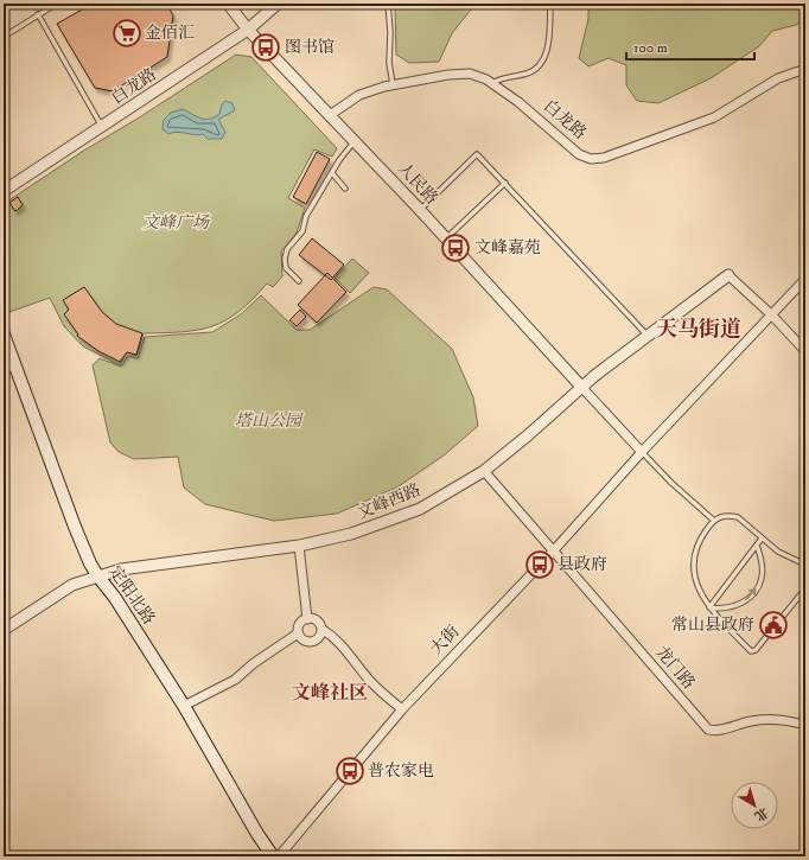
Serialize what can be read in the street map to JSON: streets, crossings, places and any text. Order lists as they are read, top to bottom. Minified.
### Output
{"streets":{"main road":["定阳北路"],"street":["白龙路","人民路","文峰西路","大街","龙门路"]},"crossings":[["白龙路","人民路"],["人民路","文峰西路"],["文峰西路","定阳北路"],["大街","龙门路"]],"districts":["天马街道","文峰社区"],"parks":["文峰广场","塔山公园"],"places":{"supermarket":["金佰汇"],"bus stop":["图书馆","文峰嘉苑","县政府","普农家电"],"public building":["常山县政府"]},"scale_bar":"100 m","north":"bottom right"}
